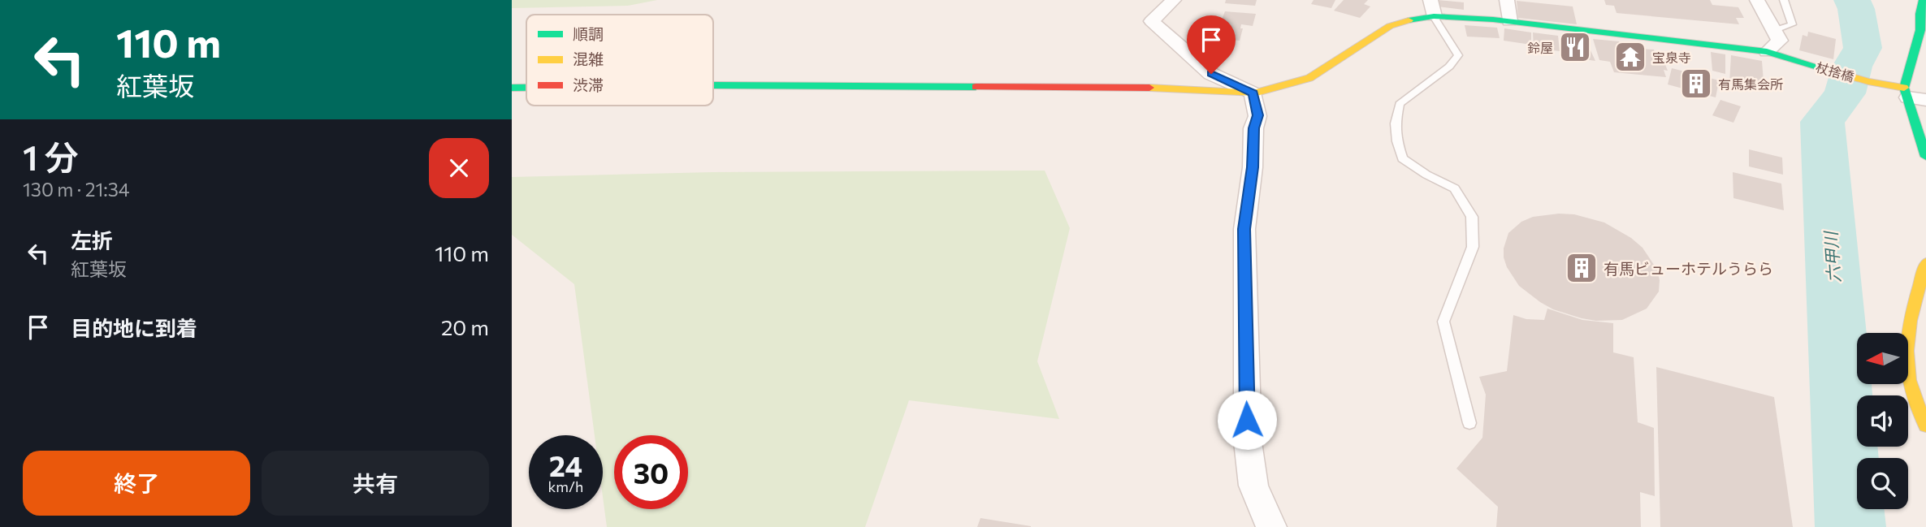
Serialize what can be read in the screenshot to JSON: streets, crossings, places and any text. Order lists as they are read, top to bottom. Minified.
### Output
{"streets":{"street":["杖捨橋"]},"water":["六甲川"],"places":{"restaurant":["鈴屋"],"temple":["宝泉寺"],"building":["有馬集会所","有馬ビューホテルうらら"]},"legend":["順調","混雑","渋滞"],"north":"left","page":{"turn":["110 m","紅葉坂"],"heading":["1 分","130 m · 21:34"],"list":[{"name":"左折","note":"紅葉坂","value":"110 m"},{"name":"目的地に到着","value":"20 m"}],"speed":"24 km/h","limit":"30","buttons":["終了","共有"]}}
